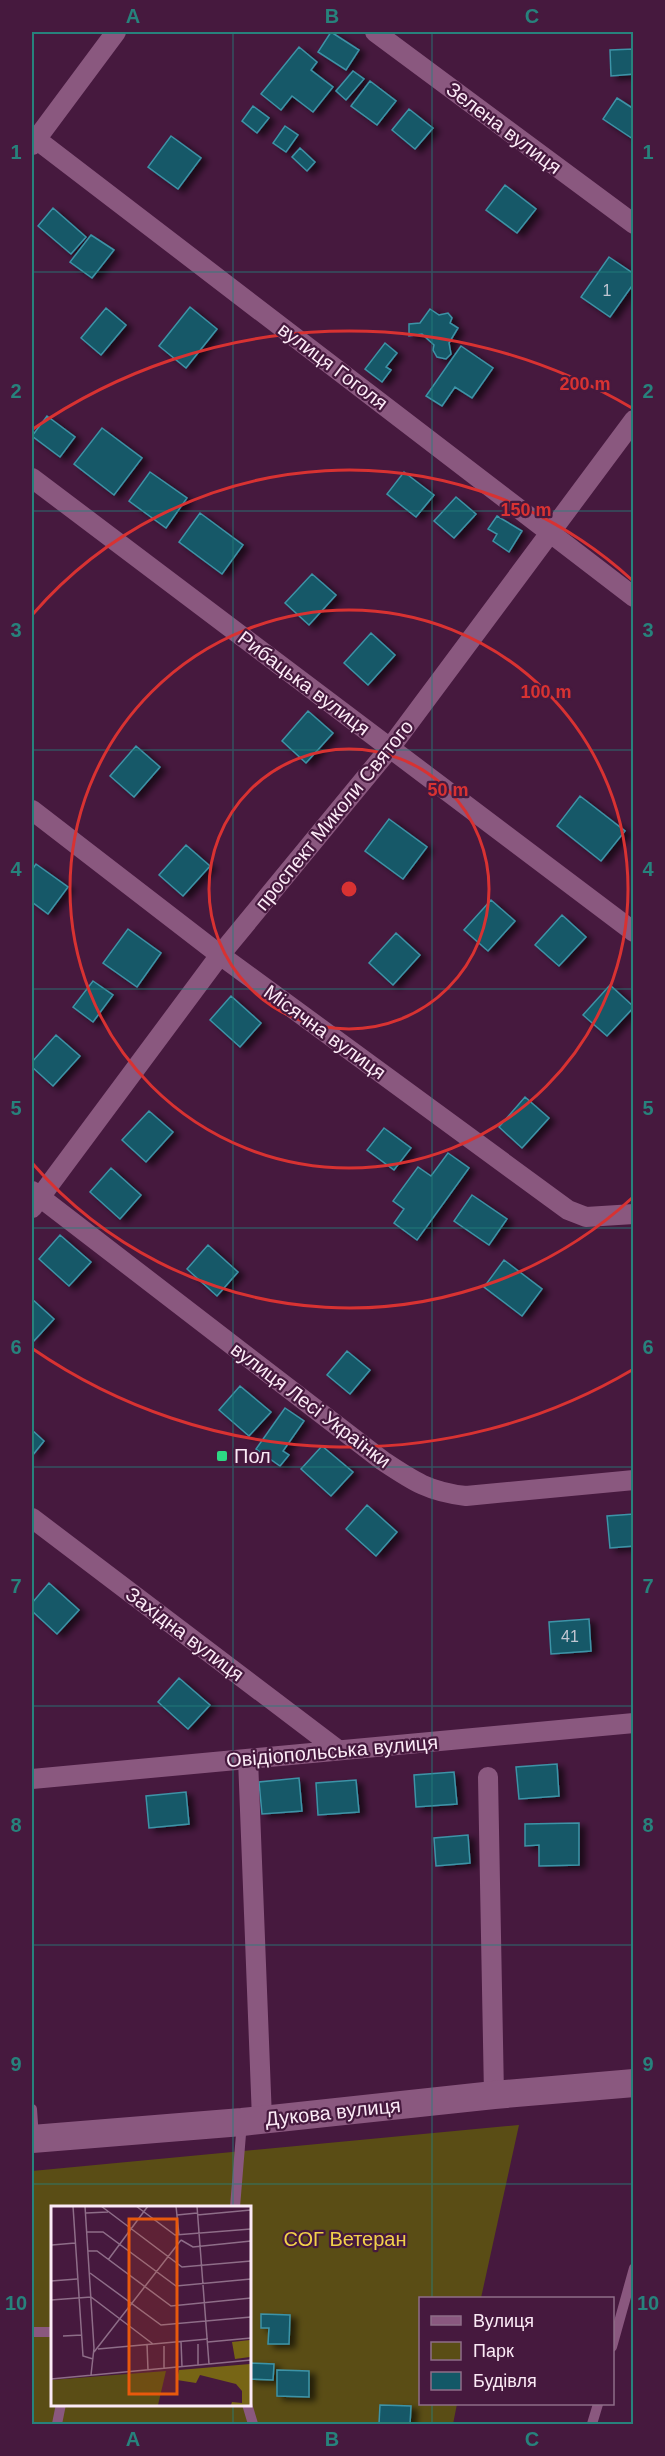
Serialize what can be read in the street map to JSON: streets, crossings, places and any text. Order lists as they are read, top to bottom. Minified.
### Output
{"streets":{"street":["Зелена вулиця","вулиця Гоголя","Рибацька вулиця","проспект Миколи Святого","Місячна вулиця","вулиця Лесі Українки","Західна вулиця","Овідіопольська вулиця","Дукова вулиця"]},"crossings":[["вулиця Гоголя","проспект Миколи Святого"],["Рибацька вулиця","проспект Миколи Святого"],["проспект Миколи Святого","Місячна вулиця"],["проспект Миколи Святого","вулиця Лесі Українки"],["Західна вулиця","Овідіопольська вулиця"]],"parks":["СОГ Ветеран"],"places":{"transit":["Пол"]},"house_numbers":["1","41"],"legend":["Вулиця","Парк","Будівля"],"grid":{"columns":["A","B","C"],"rows":["1","2","3","4","5","6","7","8","9","10"]},"rings":["200 m","150 m","100 m","50 m"]}
